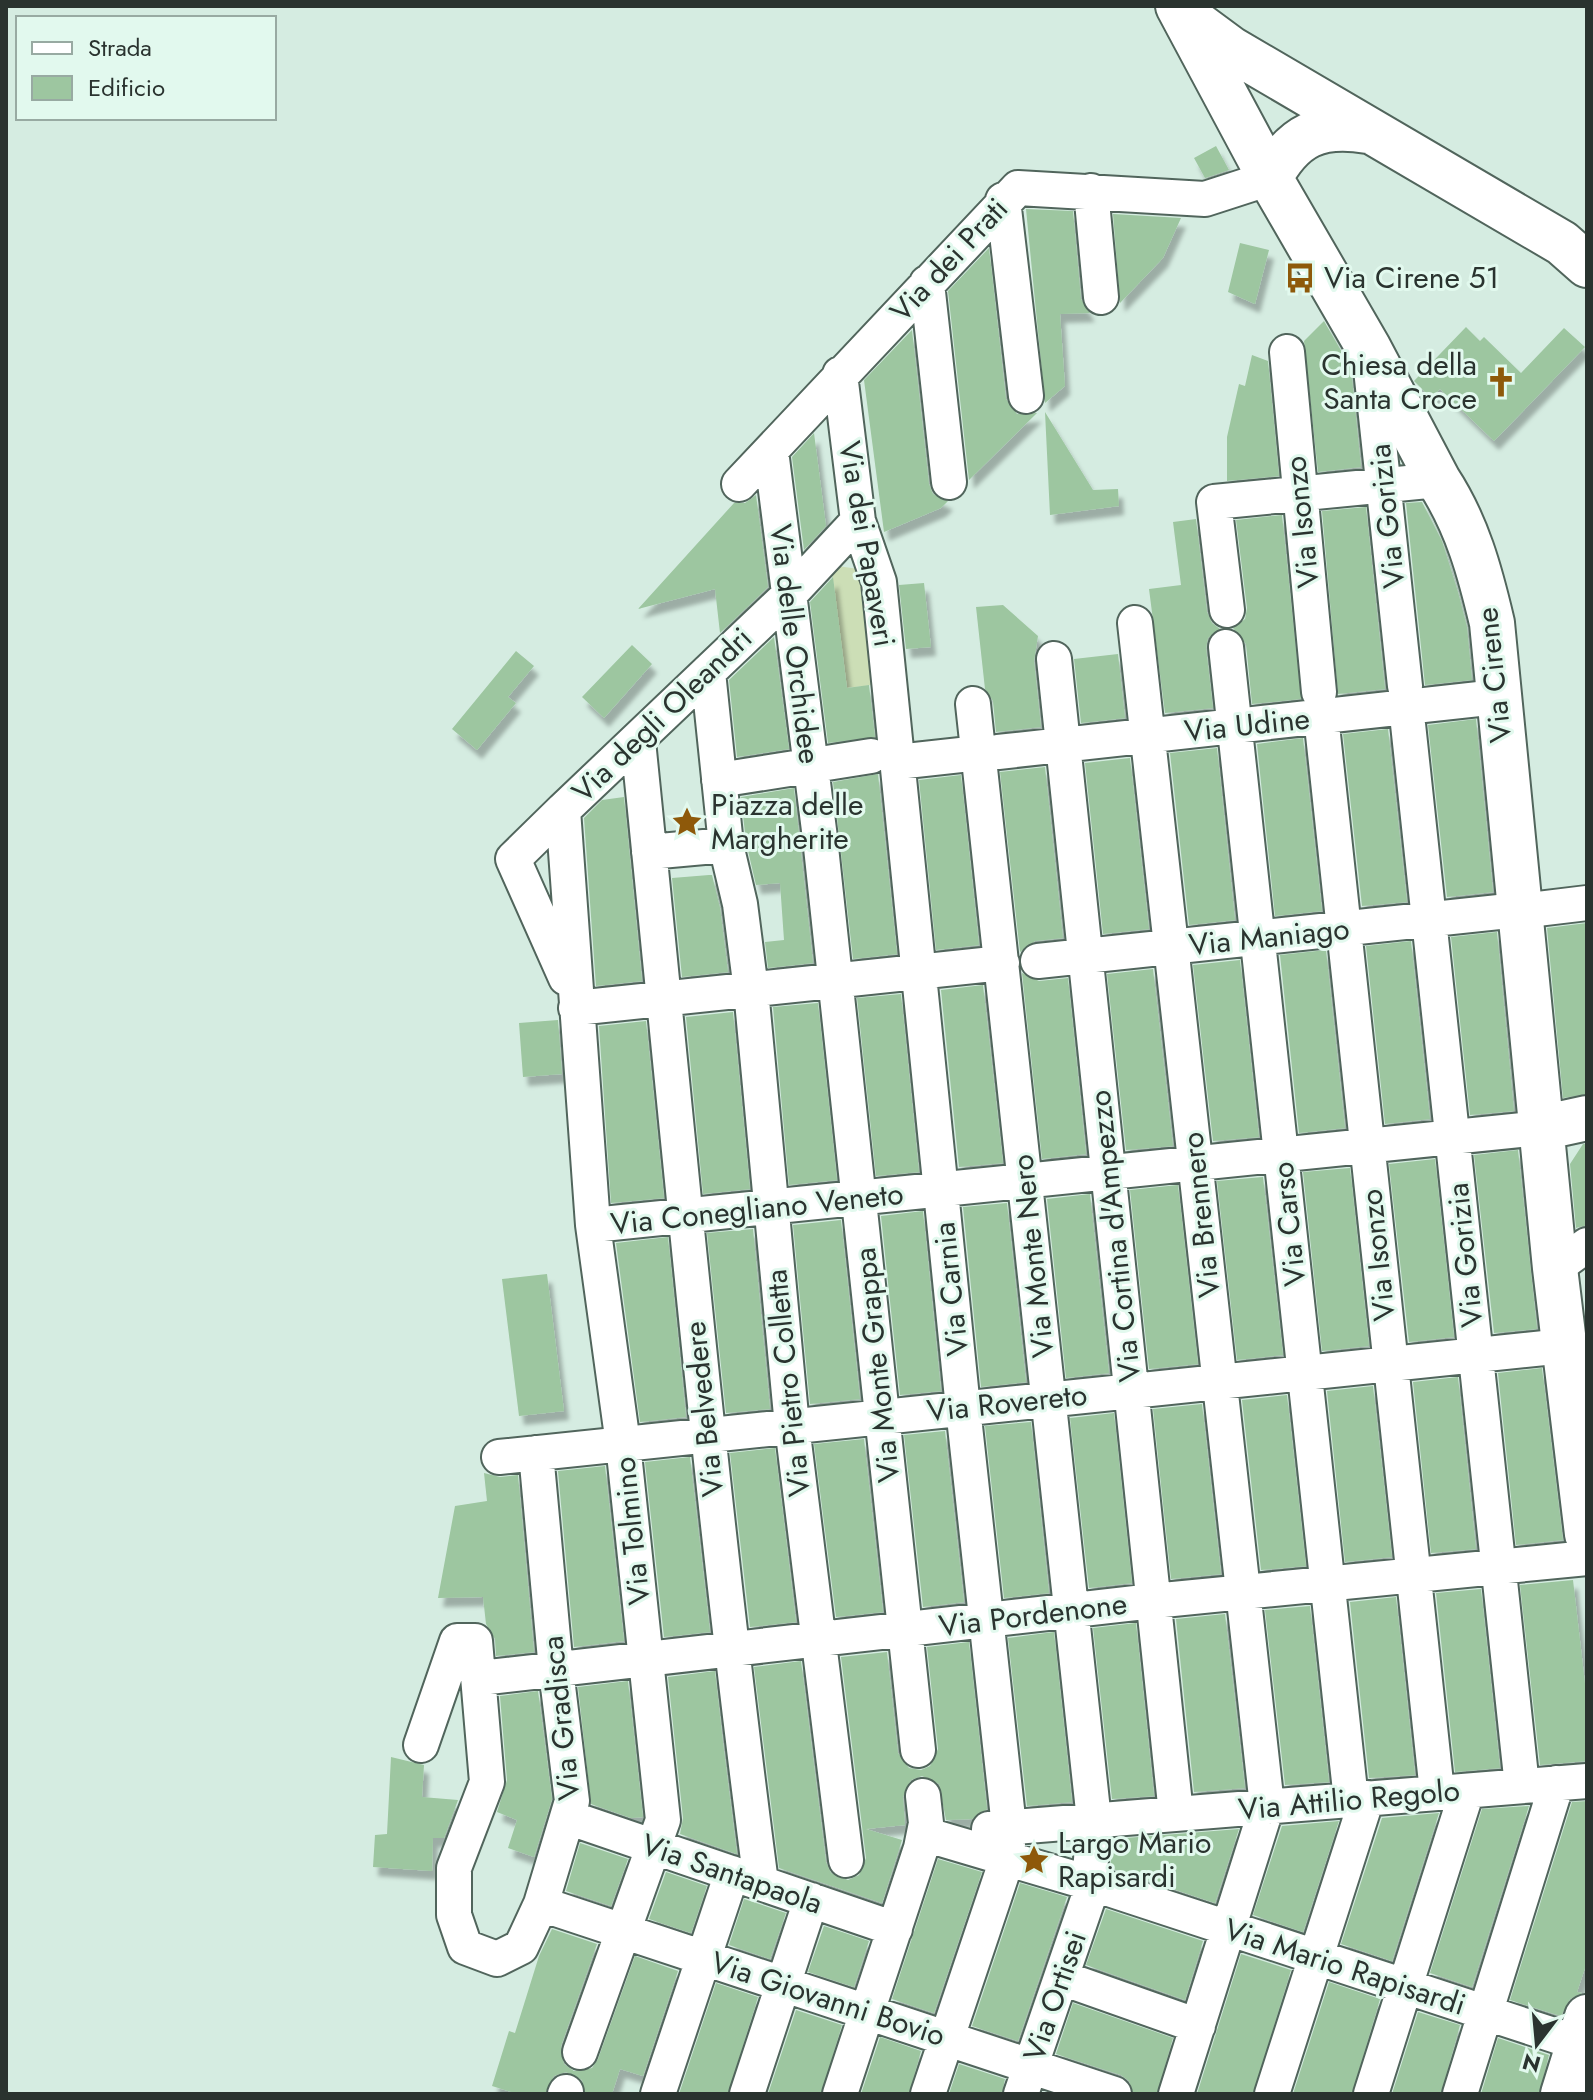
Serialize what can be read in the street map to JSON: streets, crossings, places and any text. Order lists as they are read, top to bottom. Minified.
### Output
{"streets":{"main road":["Via Cirene"],"street":["Via dei Prati","Via Gorizia","Via Isonzo","Via dei Papaveri","Via delle Orchidee","Via degli Oleandri","Via Udine","Via Maniago","Via Conegliano Veneto","Via Brennero","Via Carso","Via Cortina d'Ampezzo","Via Monte Nero","Via Carnia","Via Monte Grappa","Via Pietro Colletta","Via Rovereto","Via Belvedere","Via Tolmino","Via Pordenone","Via Gradisca","Via Attilio Regolo","Via Santapaola","Via Mario Rapisardi","Via Ortisei","Via Giovanni Bovio"]},"crossings":[["Via dei Prati","Via dei Papaveri"],["Via dei Prati","Via delle Orchidee"],["Via dei Prati","Via Cirene"],["Via Gorizia","Via Cirene"],["Via Gorizia","Via Maniago"],["Via Gorizia","Via Conegliano Veneto"],["Via Gorizia","Via Rovereto"],["Via Gorizia","Via Pordenone"],["Via Gorizia","Via Attilio Regolo"],["Via Isonzo","Via Udine"],["Via Isonzo","Via Maniago"],["Via Isonzo","Via Conegliano Veneto"],["Via Isonzo","Via Rovereto"],["Via Isonzo","Via Pordenone"],["Via Isonzo","Via Attilio Regolo"],["Via dei Papaveri","Via degli Oleandri"],["Via dei Papaveri","Via Udine"],["Via dei Papaveri","Via Carnia"],["Via delle Orchidee","Via degli Oleandri"],["Via delle Orchidee","Via Udine"],["Via delle Orchidee","Via Monte Grappa"],["Via Cirene","Via Udine"],["Via Cirene","Via Maniago"],["Via Cirene","Via Conegliano Veneto"],["Via Cirene","Via Rovereto"],["Via degli Oleandri","Via Pietro Colletta"],["Via degli Oleandri","Via Belvedere"],["Via degli Oleandri","Via Tolmino"],["Via Udine","Via Brennero"],["Via Udine","Via Carso"],["Via Udine","Via Cortina d'Ampezzo"],["Via Udine","Via Monte Nero"],["Via Udine","Via Carnia"],["Via Udine","Via Pietro Colletta"],["Via Maniago","Via Brennero"],["Via Maniago","Via Carso"],["Via Maniago","Via Cortina d'Ampezzo"],["Via Conegliano Veneto","Via Brennero"],["Via Conegliano Veneto","Via Carso"],["Via Conegliano Veneto","Via Cortina d'Ampezzo"],["Via Conegliano Veneto","Via Monte Nero"],["Via Conegliano Veneto","Via Carnia"],["Via Conegliano Veneto","Via Monte Grappa"],["Via Conegliano Veneto","Via Pietro Colletta"],["Via Conegliano Veneto","Via Belvedere"],["Via Conegliano Veneto","Via Tolmino"],["Via Brennero","Via Rovereto"],["Via Brennero","Via Pordenone"],["Via Brennero","Via Attilio Regolo"],["Via Carso","Via Rovereto"],["Via Carso","Via Pordenone"],["Via Carso","Via Attilio Regolo"],["Via Cortina d'Ampezzo","Via Rovereto"],["Via Cortina d'Ampezzo","Via Pordenone"],["Via Cortina d'Ampezzo","Via Attilio Regolo"],["Via Monte Nero","Via Rovereto"],["Via Monte Nero","Via Pordenone"],["Via Monte Nero","Via Attilio Regolo"],["Via Monte Nero","Via Ortisei"],["Via Carnia","Via Rovereto"],["Via Carnia","Via Pordenone"],["Via Carnia","Via Attilio Regolo"],["Via Carnia","Via Mario Rapisardi"],["Via Monte Grappa","Via Rovereto"],["Via Monte Grappa","Via Pordenone"],["Via Pietro Colletta","Via Rovereto"],["Via Pietro Colletta","Via Pordenone"],["Via Rovereto","Via Belvedere"],["Via Rovereto","Via Tolmino"],["Via Rovereto","Via Gradisca"],["Via Belvedere","Via Pordenone"],["Via Belvedere","Via Santapaola"],["Via Belvedere","Via Giovanni Bovio"],["Via Tolmino","Via Pordenone"],["Via Tolmino","Via Santapaola"],["Via Tolmino","Via Giovanni Bovio"],["Via Pordenone","Via Gradisca"],["Via Gradisca","Via Santapaola"],["Via Gradisca","Via Giovanni Bovio"],["Via Attilio Regolo","Via Mario Rapisardi"],["Via Attilio Regolo","Via Ortisei"],["Via Mario Rapisardi","Via Ortisei"],["Via Ortisei","Via Giovanni Bovio"]],"places":{"bus stop":["Via Cirene 51"],"church":["Chiesa della Santa Croce"],"place":["Piazza delle Margherite","Largo Mario Rapisardi"]},"legend":["Strada","Edificio"],"north":"bottom"}
